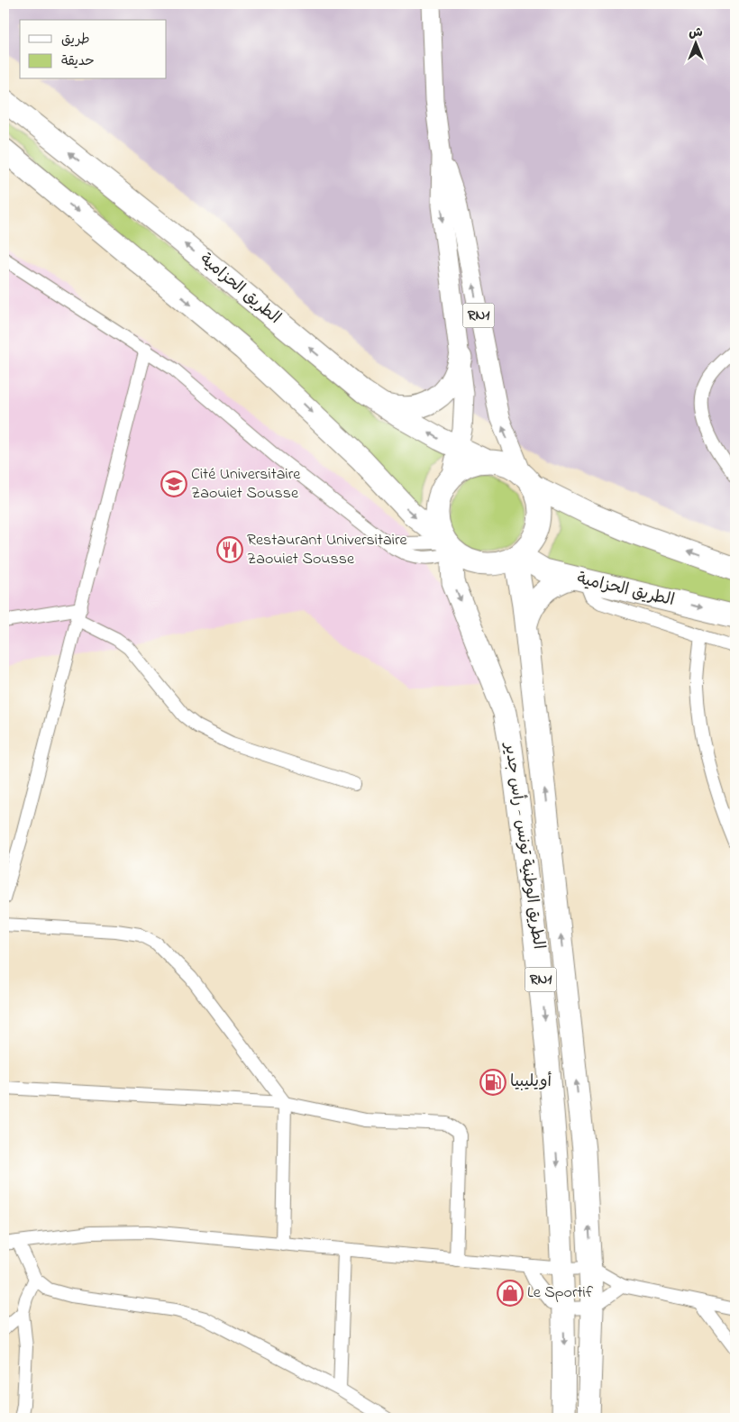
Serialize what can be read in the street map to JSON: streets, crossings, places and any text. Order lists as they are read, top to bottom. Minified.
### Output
{"streets":{"highway":["الطريق الحزامية","RN1","الطريق الوطنية تونس - رأس جدير"]},"crossings":[["الطريق الحزامية","RN1"],["الطريق الحزامية","الطريق الوطنية تونس - رأس جدير"],["RN1","الطريق الوطنية تونس - رأس جدير"]],"places":{"school or university":["Cité Universitaire Zaouiet Sousse"],"restaurant":["Restaurant Universitaire Zaouiet Sousse"],"fuel station":["أويليبيا"],"shop":["Le Sportif"]},"legend":["طريق","حديقة"],"north":"top"}
